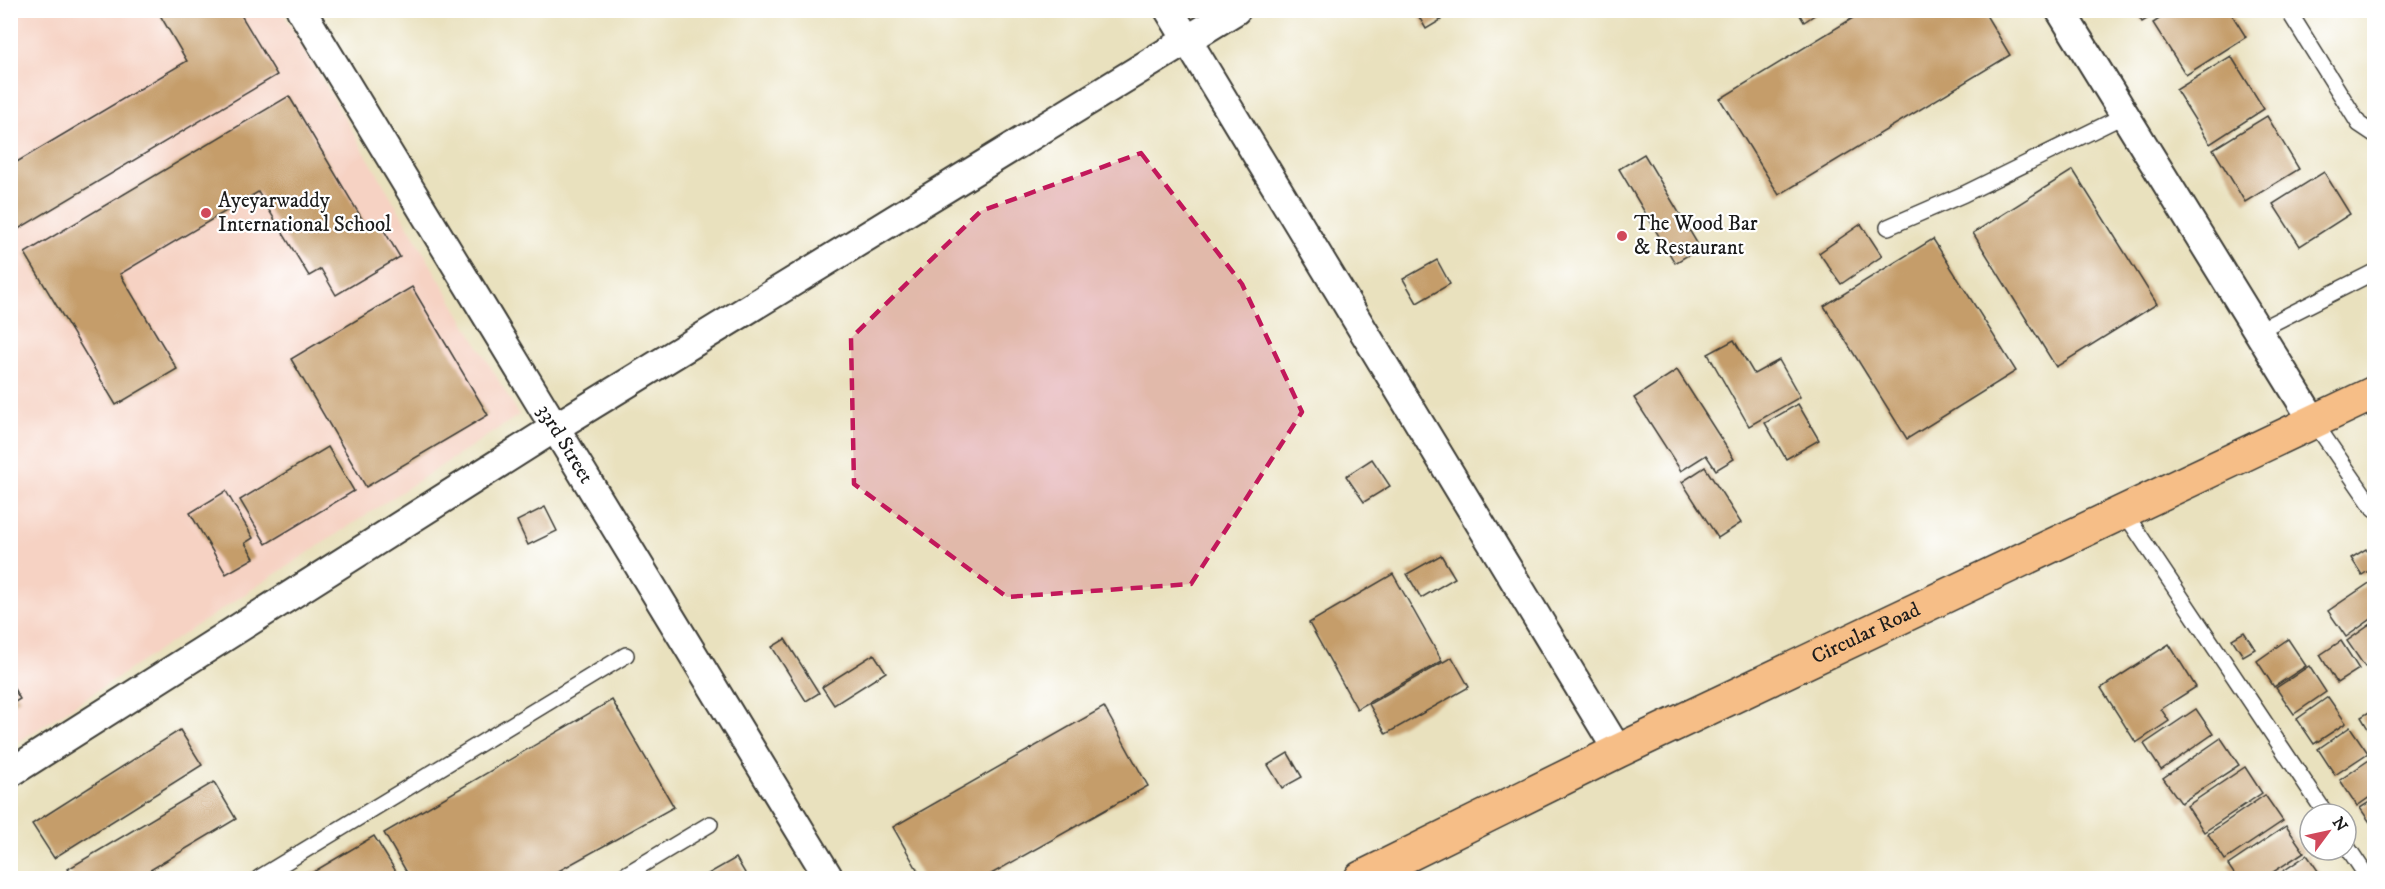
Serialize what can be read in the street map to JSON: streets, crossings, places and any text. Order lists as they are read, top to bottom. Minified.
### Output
{"streets":{"main road":["Circular Road"],"street":["33rd Street"]},"places":["Ayeyarwaddy International School","The Wood Bar & Restaurant"],"north":"top right"}
